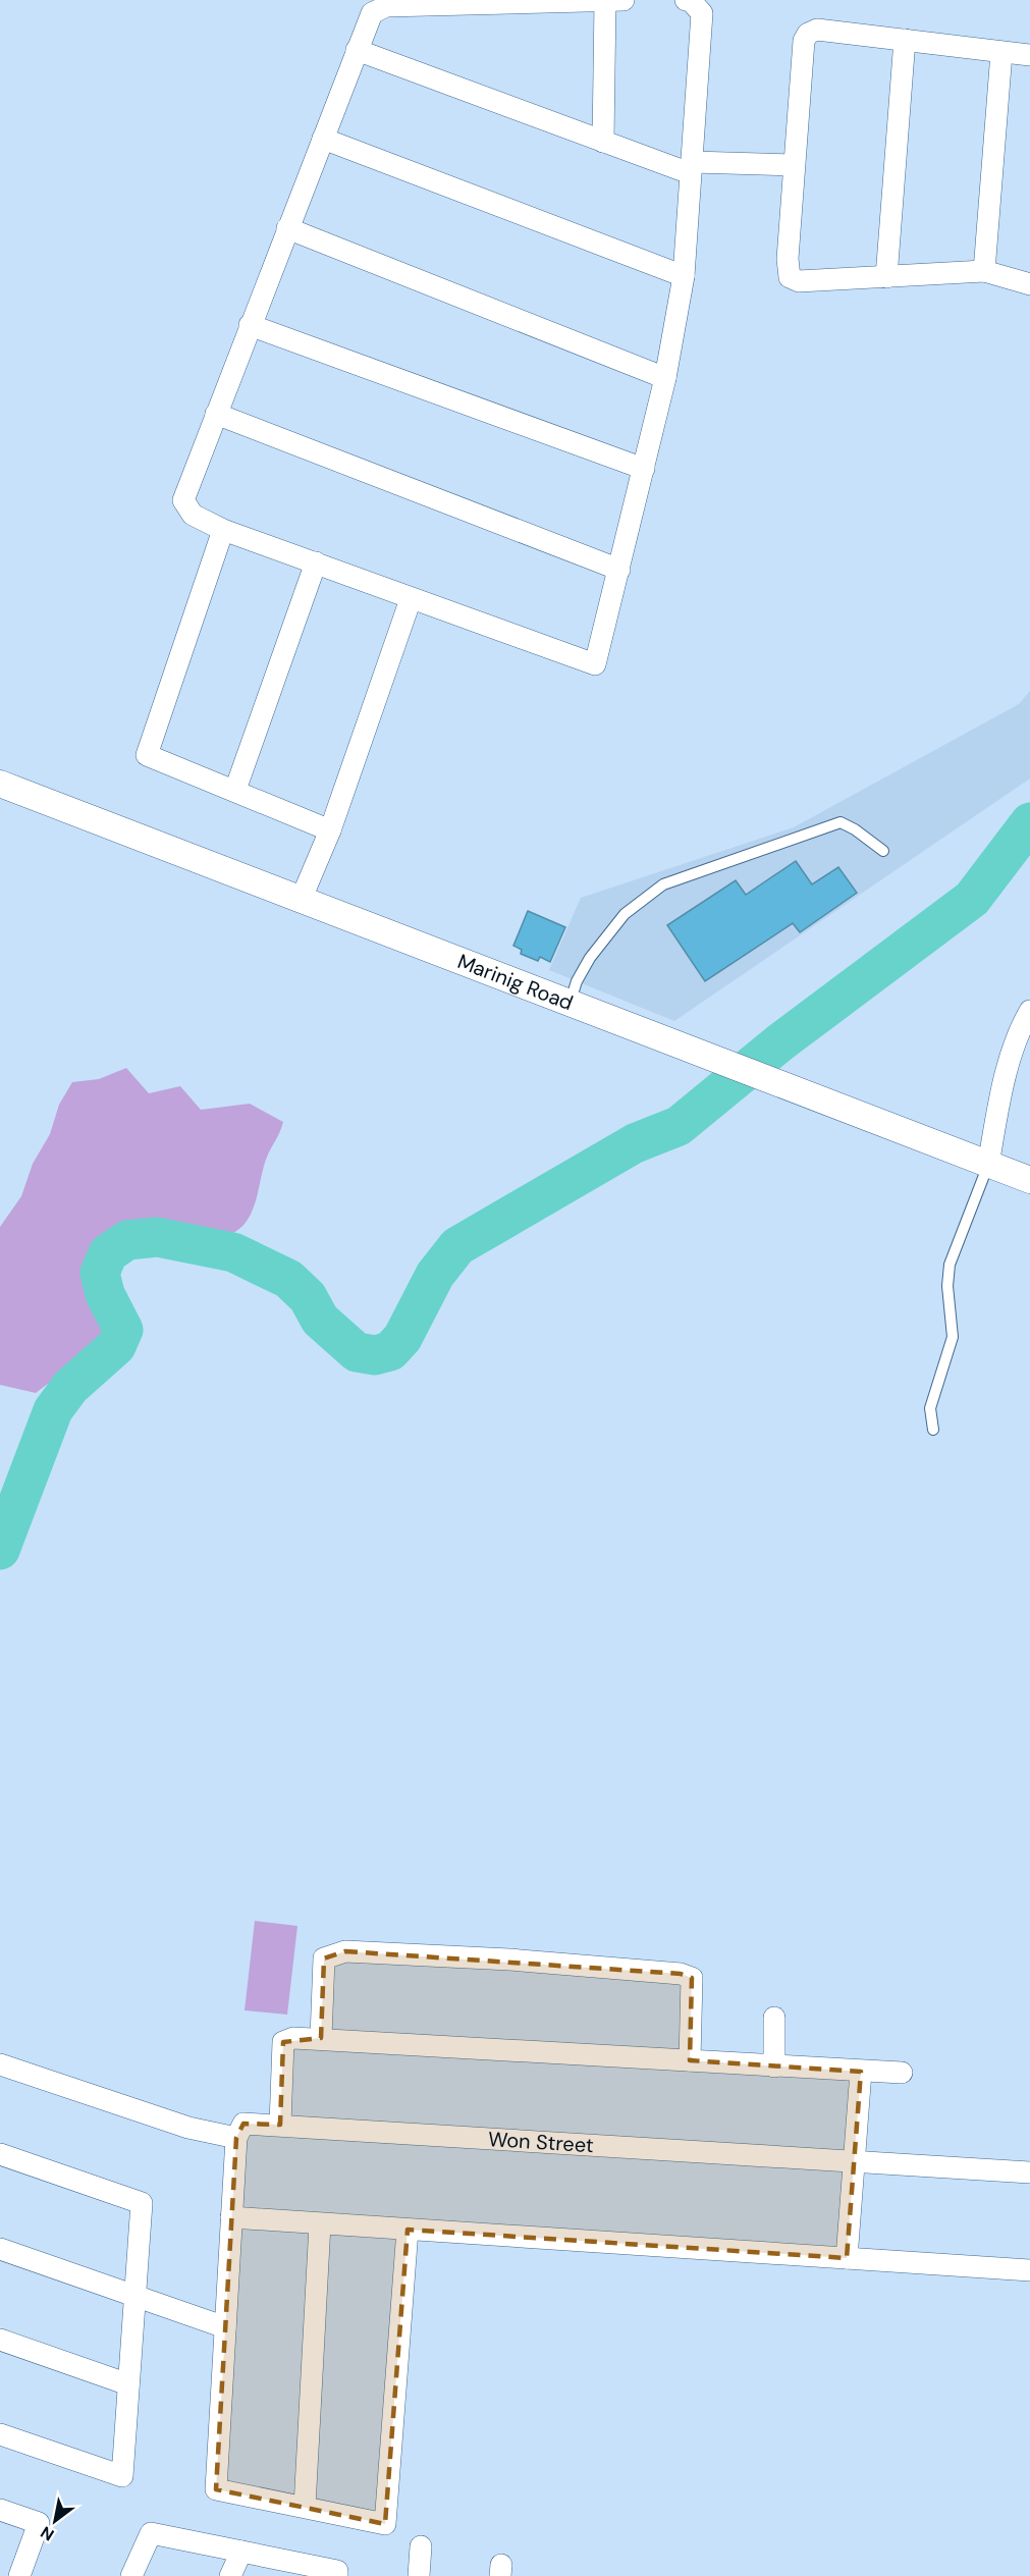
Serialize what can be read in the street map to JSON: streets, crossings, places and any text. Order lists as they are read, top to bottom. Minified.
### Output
{"streets":{"street":["Marinig Road","Won Street"]},"north":"bottom left"}
